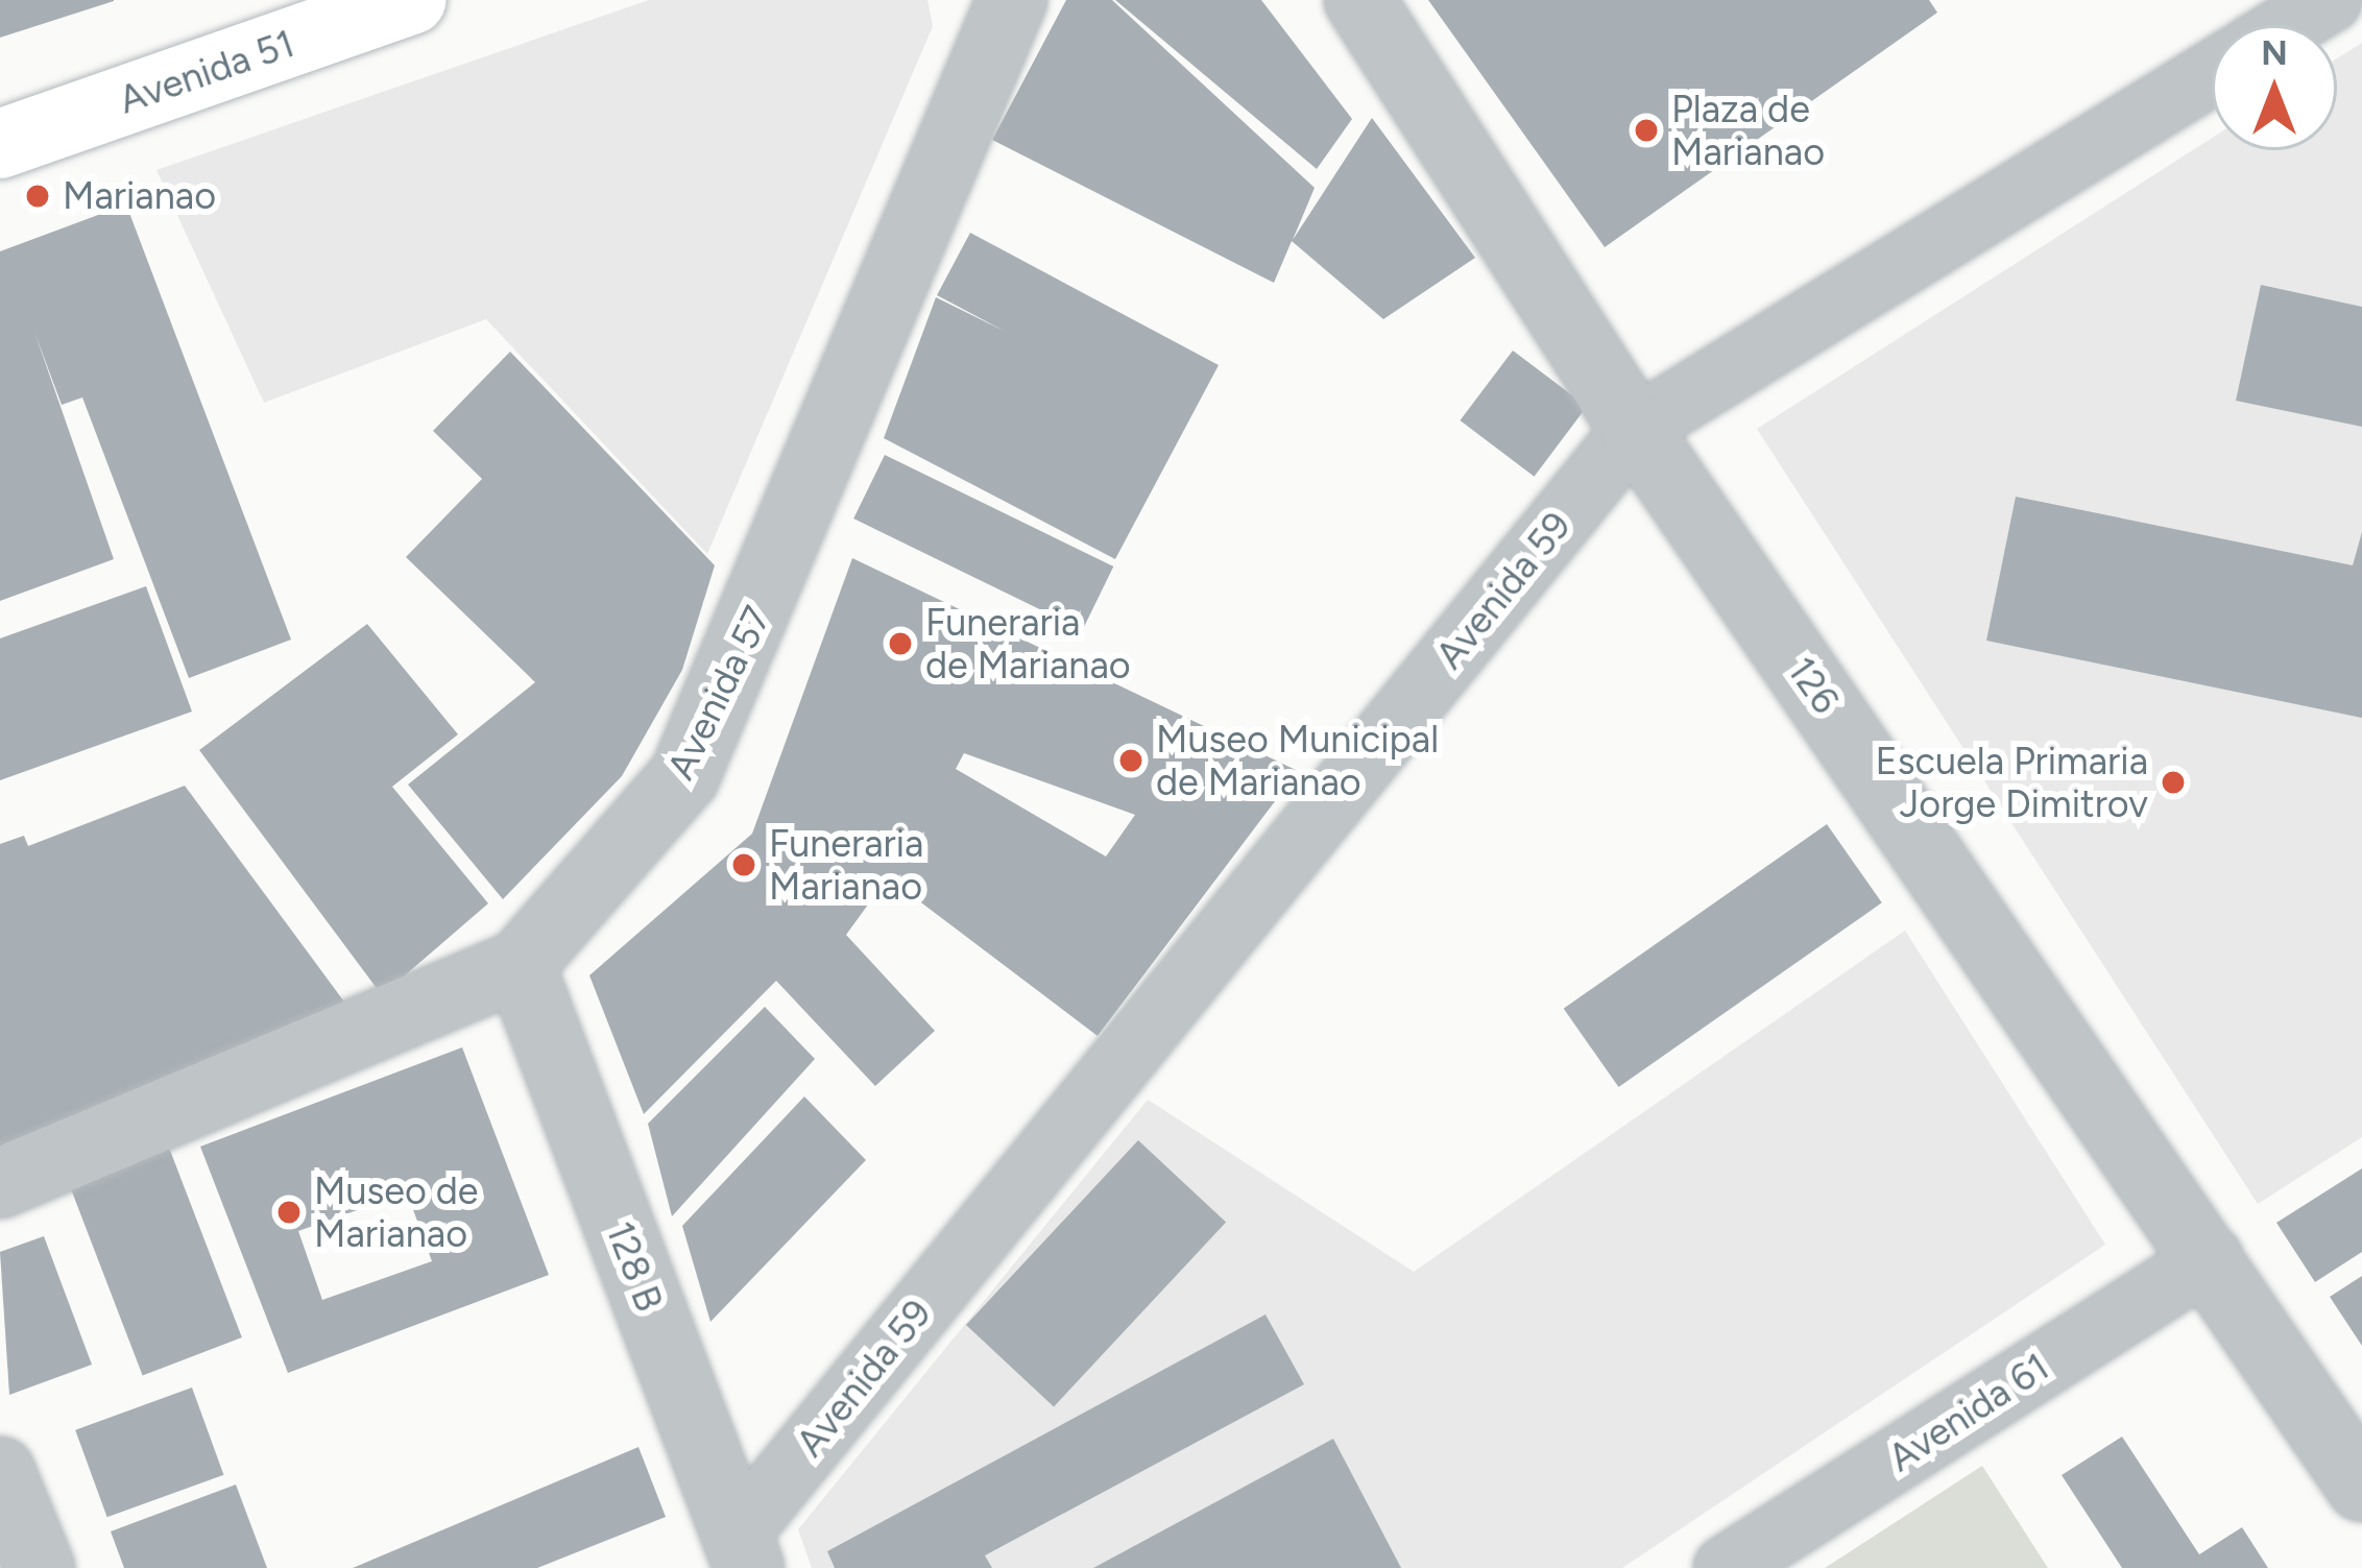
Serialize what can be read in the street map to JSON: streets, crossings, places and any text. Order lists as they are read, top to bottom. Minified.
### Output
{"streets":{"main road":["Avenida 51"],"street":["Avenida 59","126","Avenida 57","128 B","Avenida 61"]},"crossings":[["Avenida 59","126"],["Avenida 59","128 B"],["126","Avenida 61"],["Avenida 57","128 B"]],"places":["Plaza de Marianao","Marianao","Funeraria de Marianao","Museo Municipal de Marianao","Escuela Primaria Jorge Dimitrov","Funeraria Marianao","Museo de Marianao"],"north":"top"}
